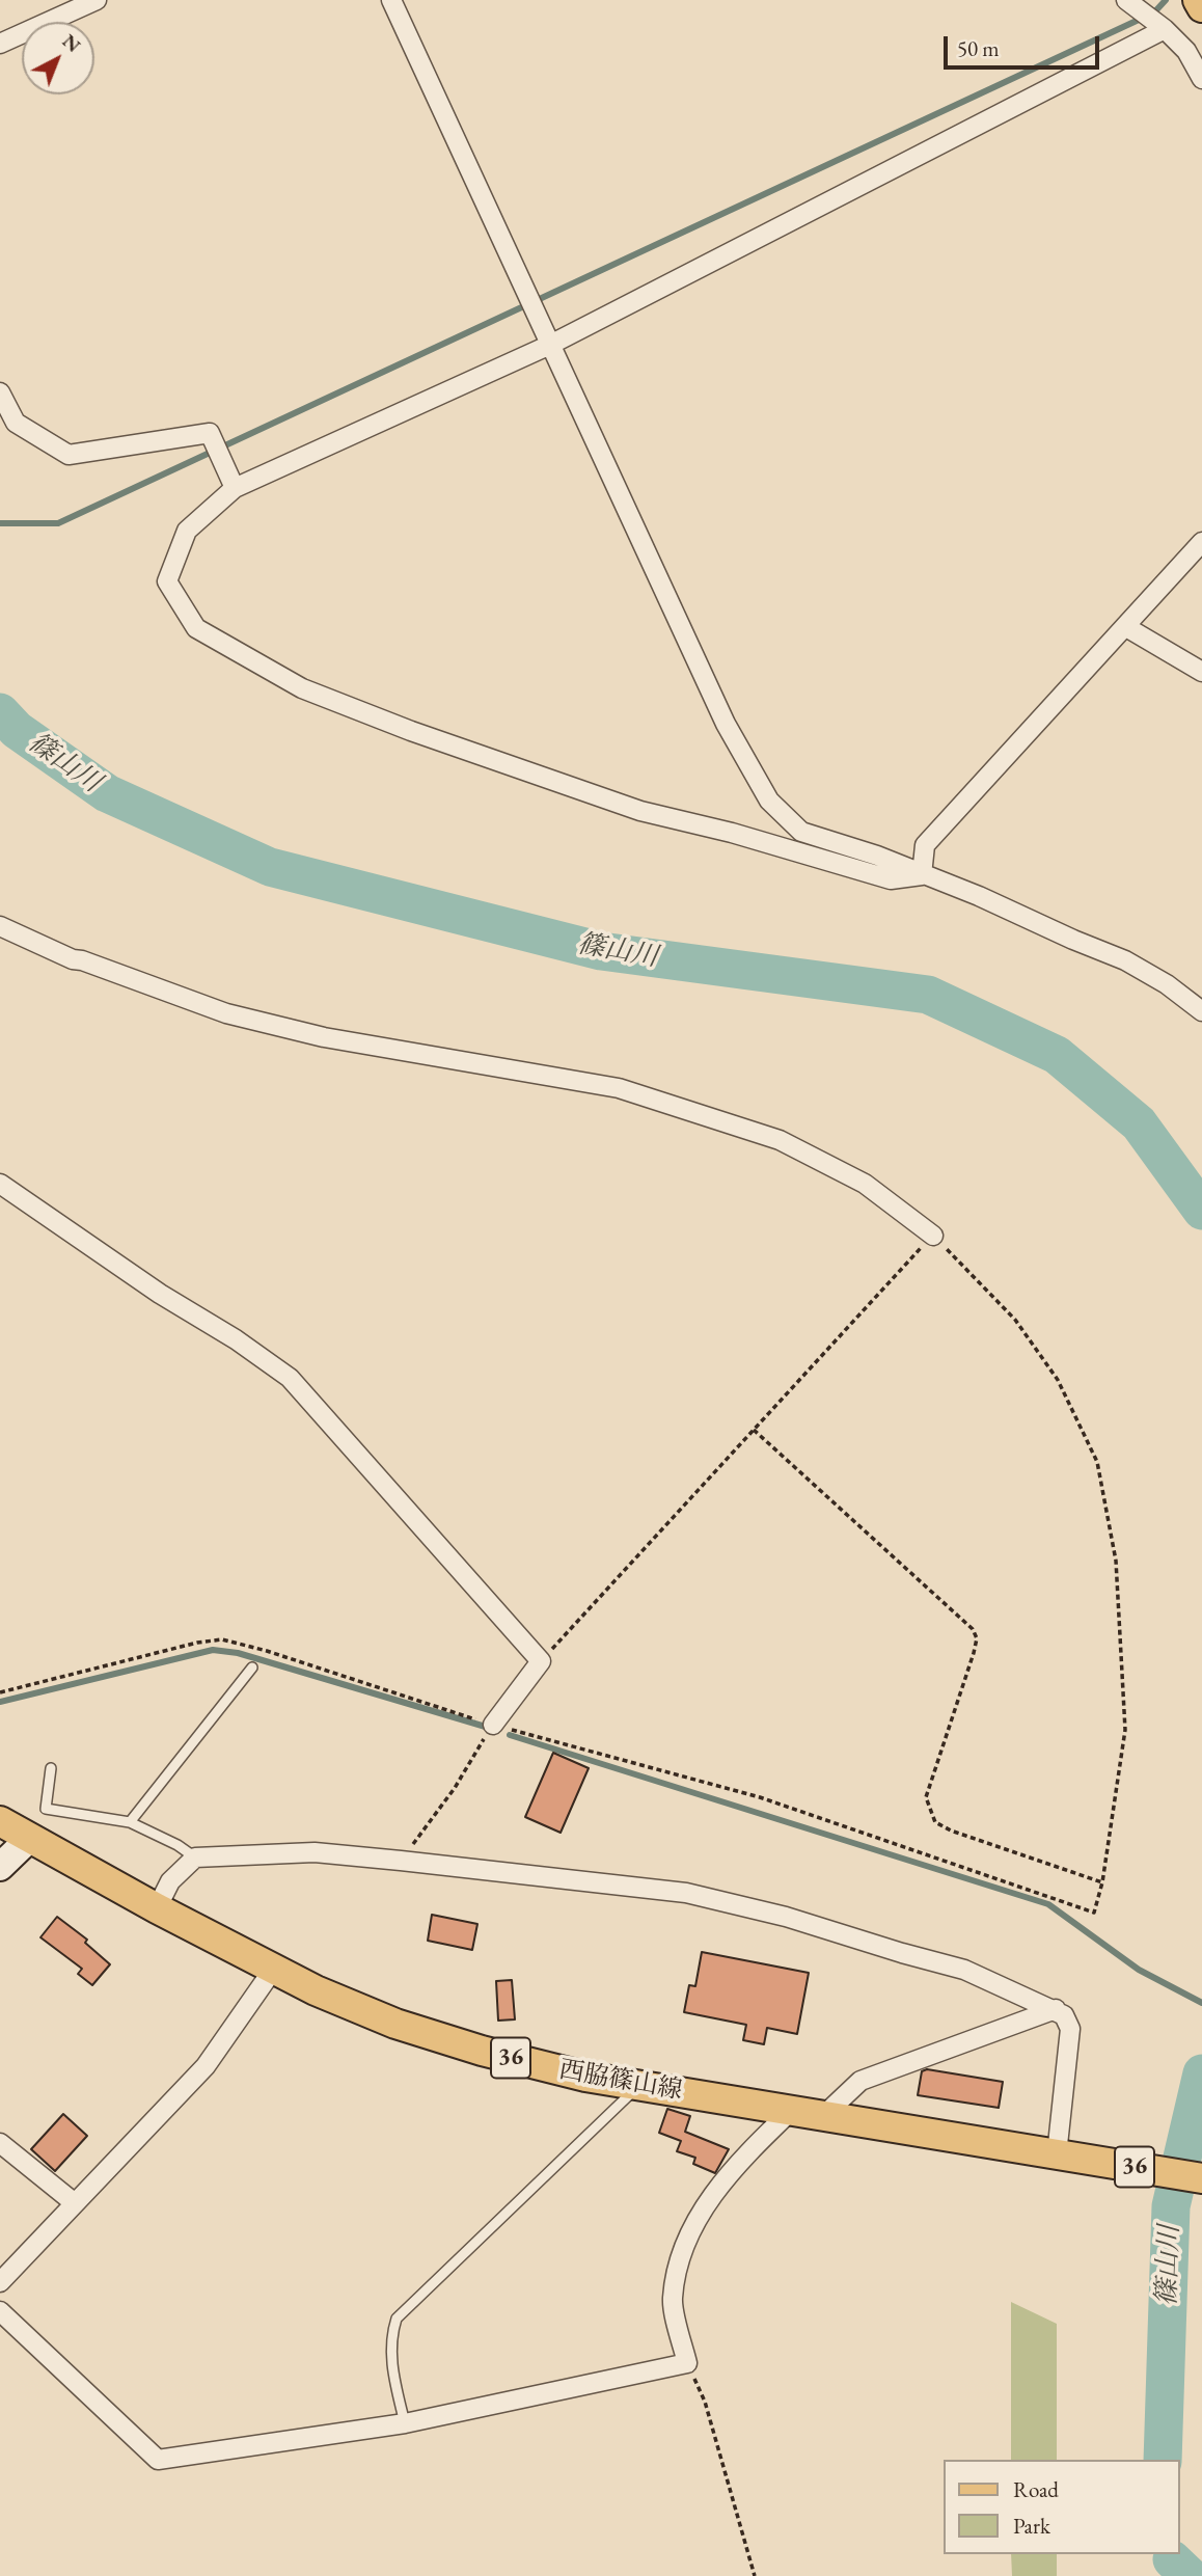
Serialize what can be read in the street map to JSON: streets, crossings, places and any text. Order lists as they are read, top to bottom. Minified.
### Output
{"streets":{"main road":["36","西脇篠山線"]},"water":["篠山川"],"legend":["Road","Park"],"scale_bar":"50 m","north":"top right"}
